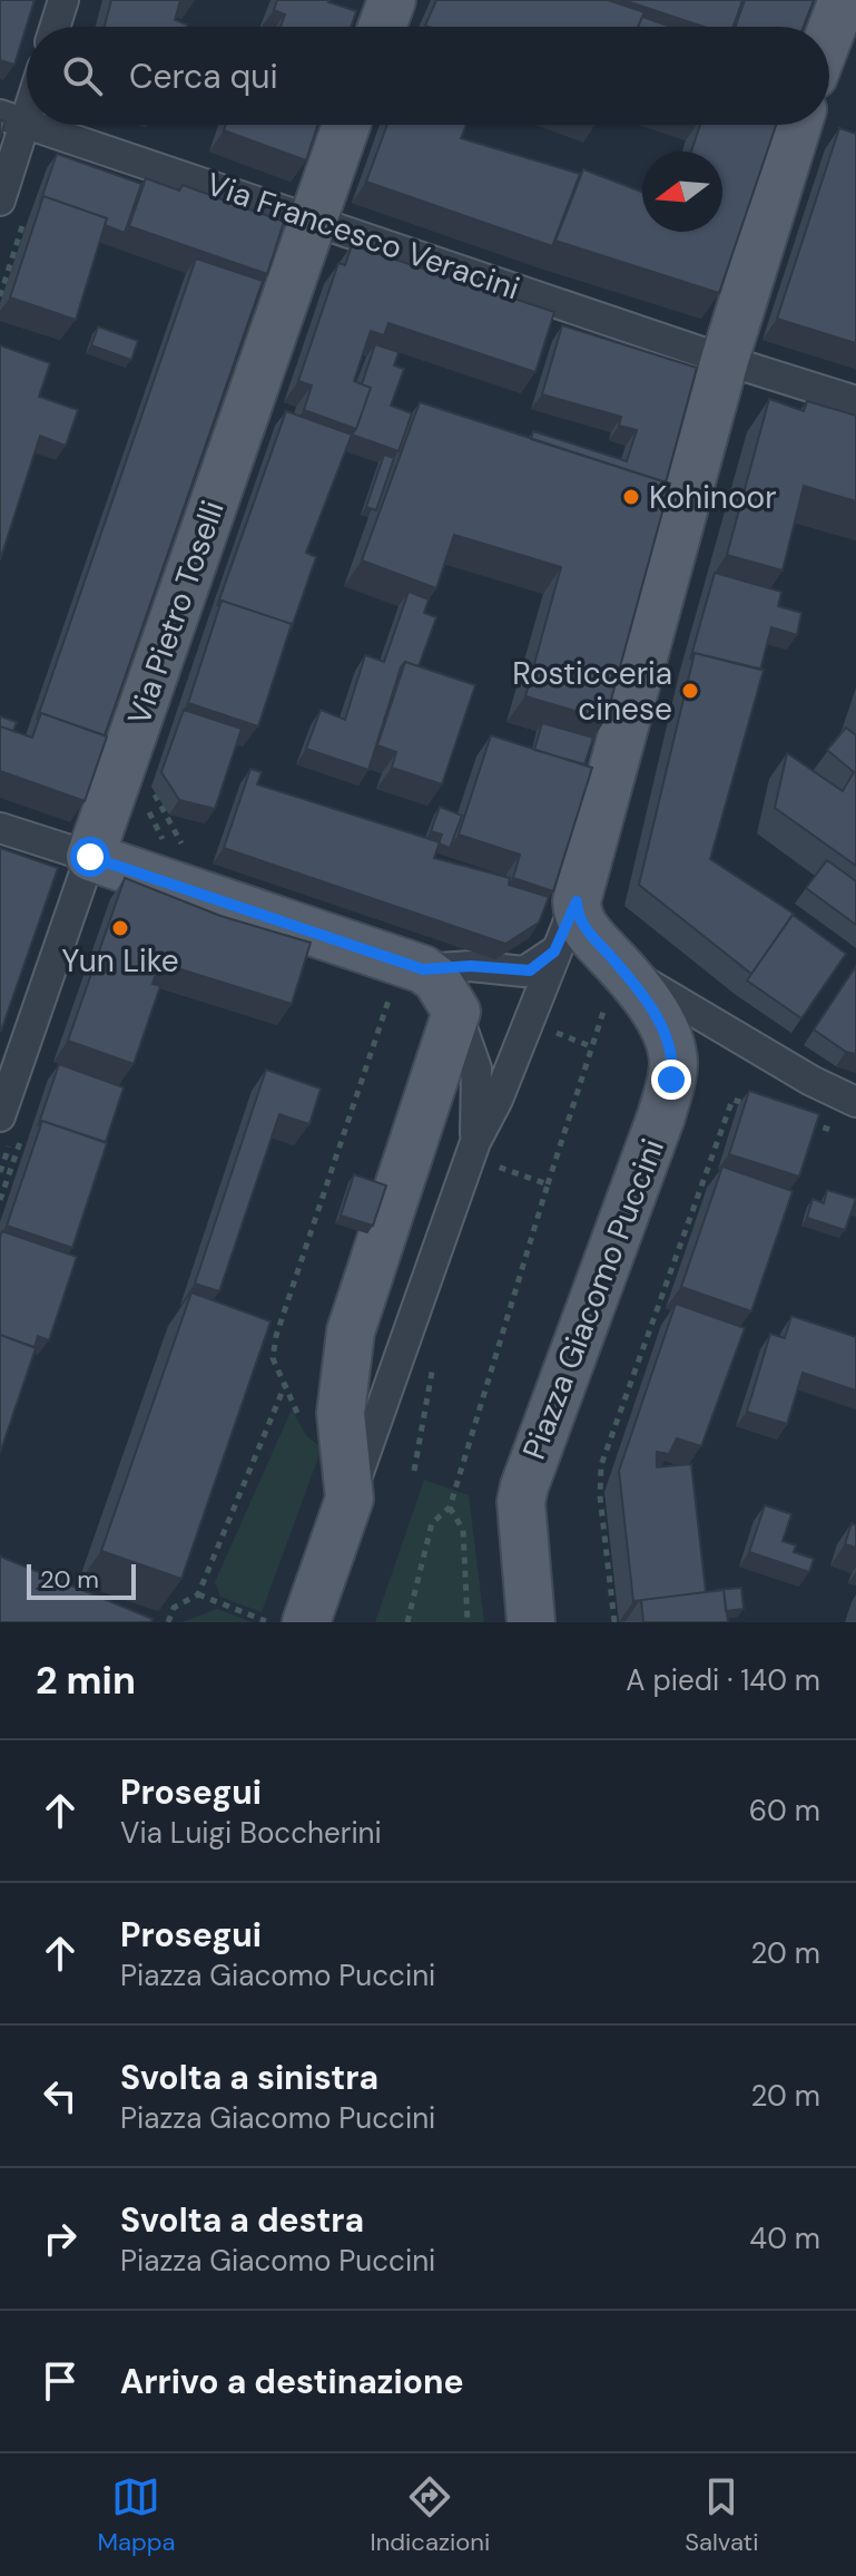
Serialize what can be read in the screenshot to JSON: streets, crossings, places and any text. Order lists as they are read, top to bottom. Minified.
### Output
{"streets":{"main road":["Via Pietro Toselli","Piazza Giacomo Puccini"],"street":["Via Francesco Veracini"]},"crossings":[["Via Francesco Veracini","Via Pietro Toselli"]],"places":["Kohinoor","Rosticceria cinese","Yun Like"],"scale_bar":"20 m","north":"left","page":{"search":"Cerca qui","scale":"20 m","heading":["2 min","A piedi · 140 m"],"list":[["Prosegui","Via Luigi Boccherini","60 m"],["Prosegui","Piazza Giacomo Puccini","20 m"],["Svolta a sinistra","Piazza Giacomo Puccini","20 m"],["Svolta a destra","Piazza Giacomo Puccini","40 m"],"Arrivo a destinazione"],"nav":["Mappa","Indicazioni","Salvati"]}}
